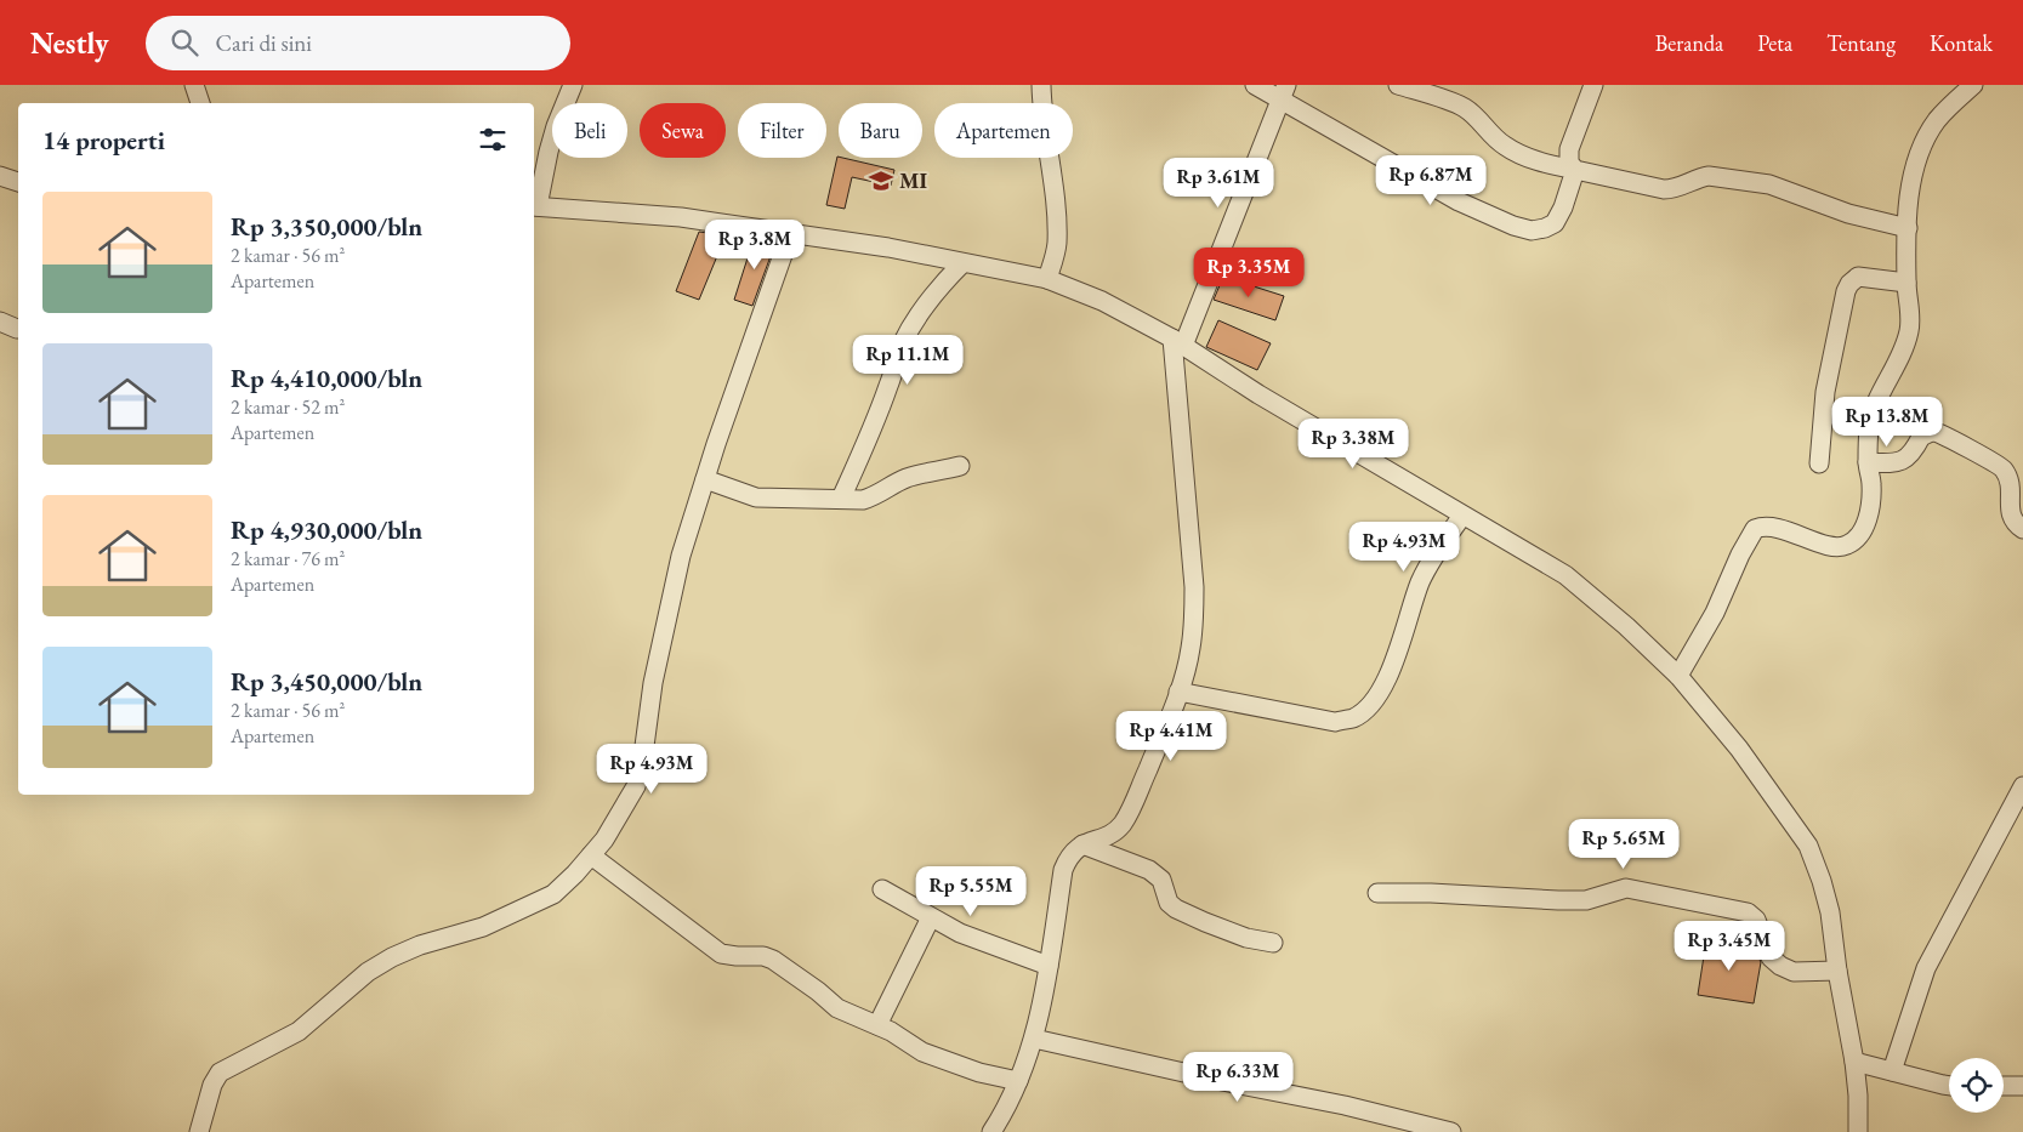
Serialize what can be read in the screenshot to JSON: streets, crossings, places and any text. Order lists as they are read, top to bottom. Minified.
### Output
{"places":{"school or university":["MI"]},"page":{"header":"Nestly","search":"Cari di sini","nav":["Beranda","Peta","Tentang","Kontak"],"chip":["Beli","Sewa","Filter","Baru","Apartemen"],"heading":"14 properti","price":["Rp 6.87M","Rp 3.61M","Rp 3.8M","Rp 3.35M","Rp 11.1M","Rp 13.8M","Rp 3.38M","Rp 4.93M","Rp 4.41M","Rp 4.93M","Rp 5.65M","Rp 5.55M","Rp 3.45M","Rp 6.33M"],"list":[{"name":"Rp 3,350,000/bln","note":"2 kamar · 56 m² · Apartemen"},{"name":"Rp 4,410,000/bln","note":"2 kamar · 52 m² · Apartemen"},{"name":"Rp 4,930,000/bln","note":"2 kamar · 76 m² · Apartemen"},{"name":"Rp 3,450,000/bln","note":"2 kamar · 56 m² · Apartemen"}]}}
